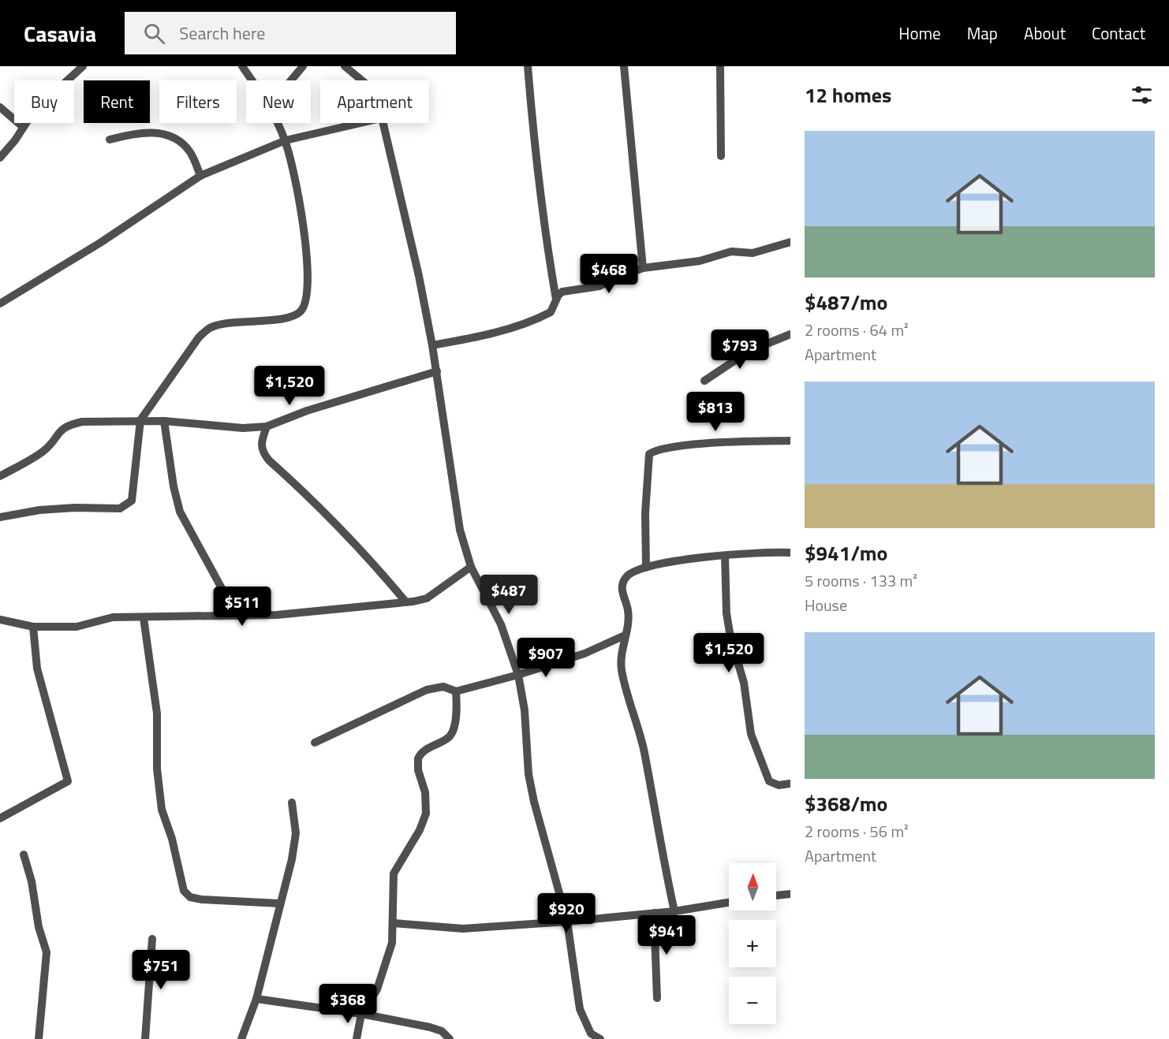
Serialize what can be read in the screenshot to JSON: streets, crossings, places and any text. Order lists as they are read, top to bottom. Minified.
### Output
{"north":"top","page":{"header":"Casavia","search":"Search here","nav":["Home","Map","About","Contact"],"heading":"12 homes","chip":["Buy","Rent","Filters","New","Apartment"],"list":[{"name":"$487/mo","note":"2 rooms · 64 m² · Apartment"},{"name":"$941/mo","note":"5 rooms · 133 m² · House"},{"name":"$368/mo","note":"2 rooms · 56 m² · Apartment"}],"price":["$468","$793","$1,520","$813","$487","$511","$1,520","$907","$920","$941","$751","$368"],"map_buttons":["+","−"]}}
